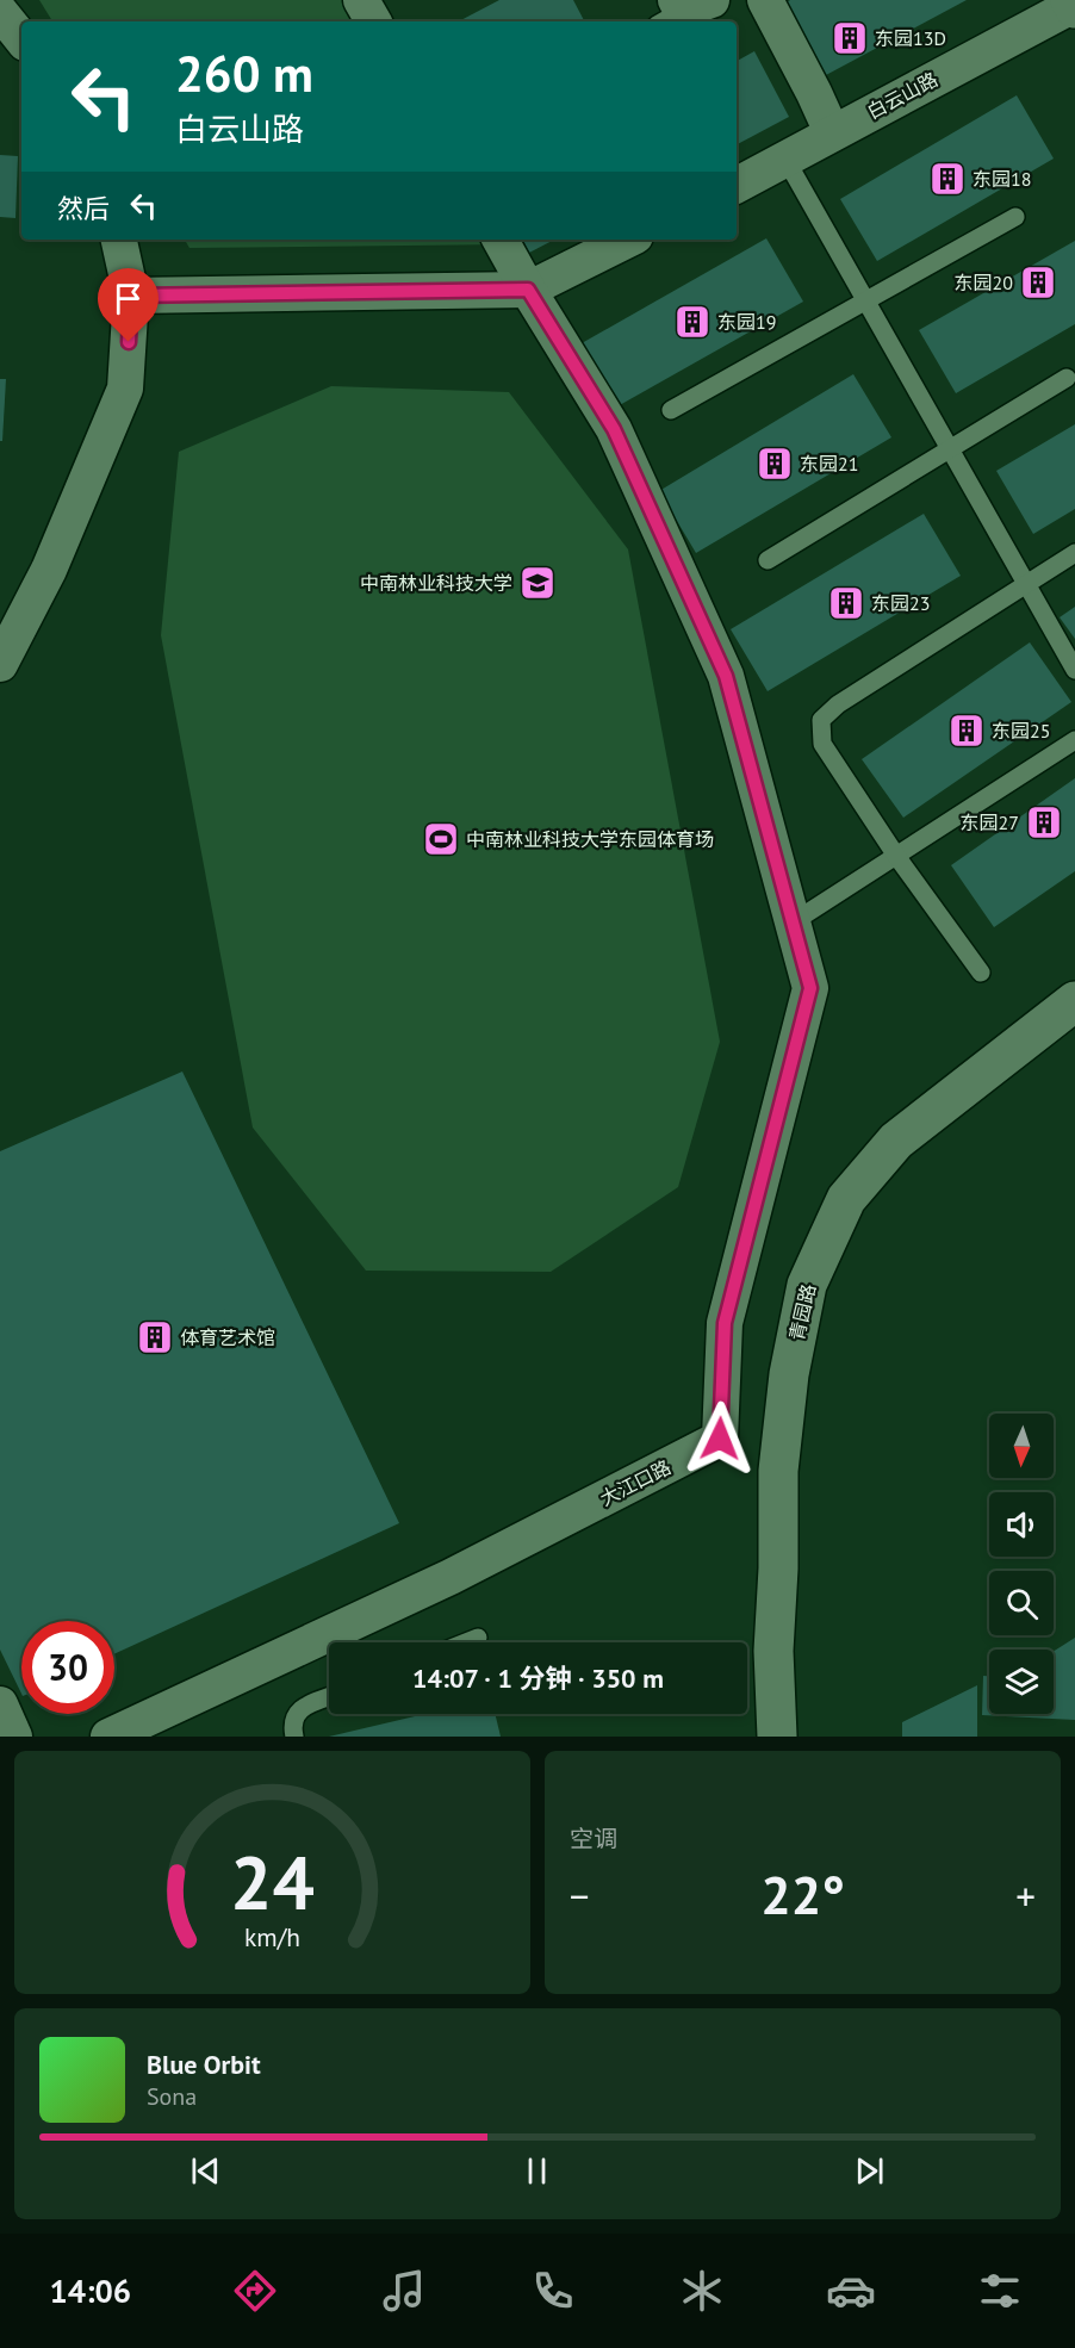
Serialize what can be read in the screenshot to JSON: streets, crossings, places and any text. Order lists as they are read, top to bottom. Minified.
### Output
{"streets":{"street":["白云山路","青园路","大江口路"]},"places":{"building":["东园13D","东园18","东园20","东园19","东园21","东园23","东园25","东园27","体育艺术馆"],"school or university":["中南林业科技大学"],"sports":["中南林业科技大学东园体育场"]},"north":"bottom","page":{"turn":["260 m","白云山路"],"then":"然后","limit":"30","trip":"14:07 · 1 分钟 · 350 m","tile":"空调","heat":["−","22°","+"],"song":["Blue Orbit","Sona"],"tabs":"14:06","gauge":["24","km/h"]}}
